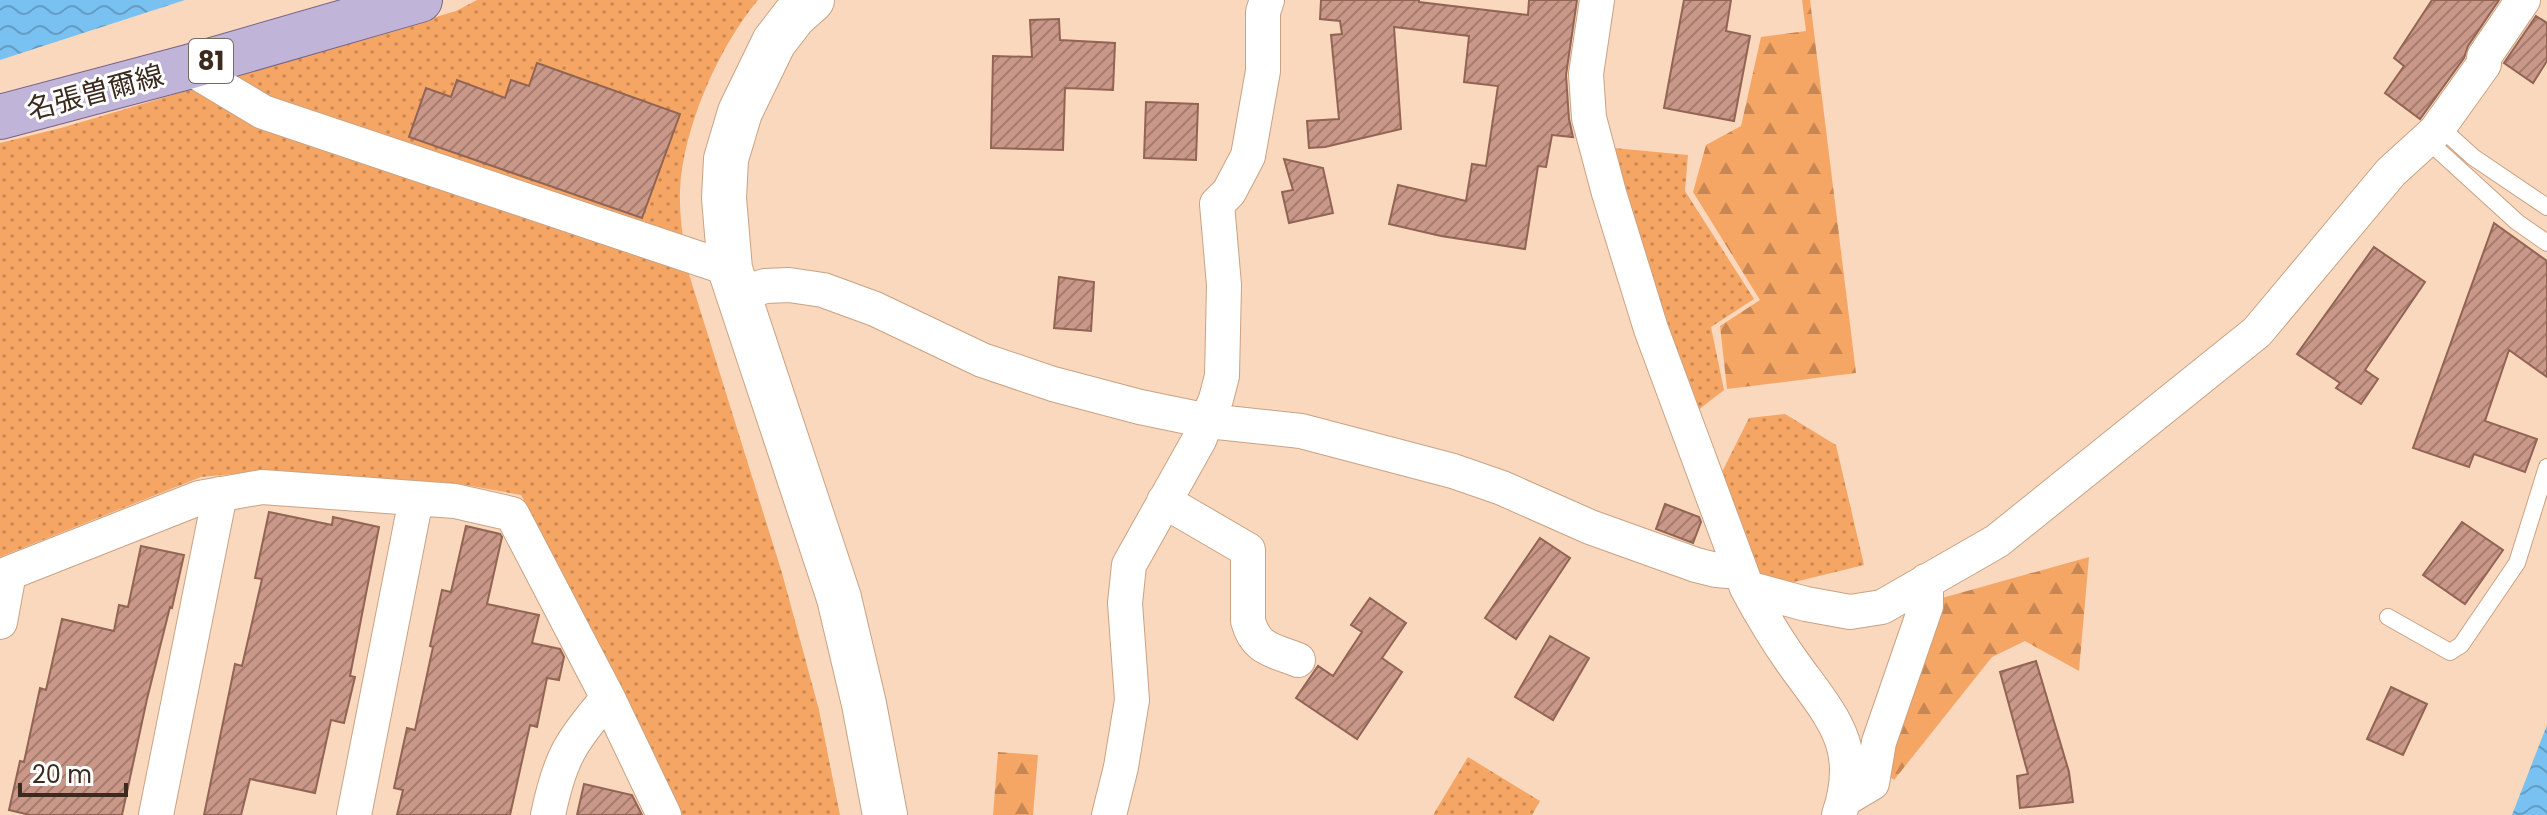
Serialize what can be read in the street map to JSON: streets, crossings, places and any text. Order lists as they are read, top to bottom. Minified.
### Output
{"streets":{"main road":["81","名張曽爾線"]},"scale_bar":"20 m"}
